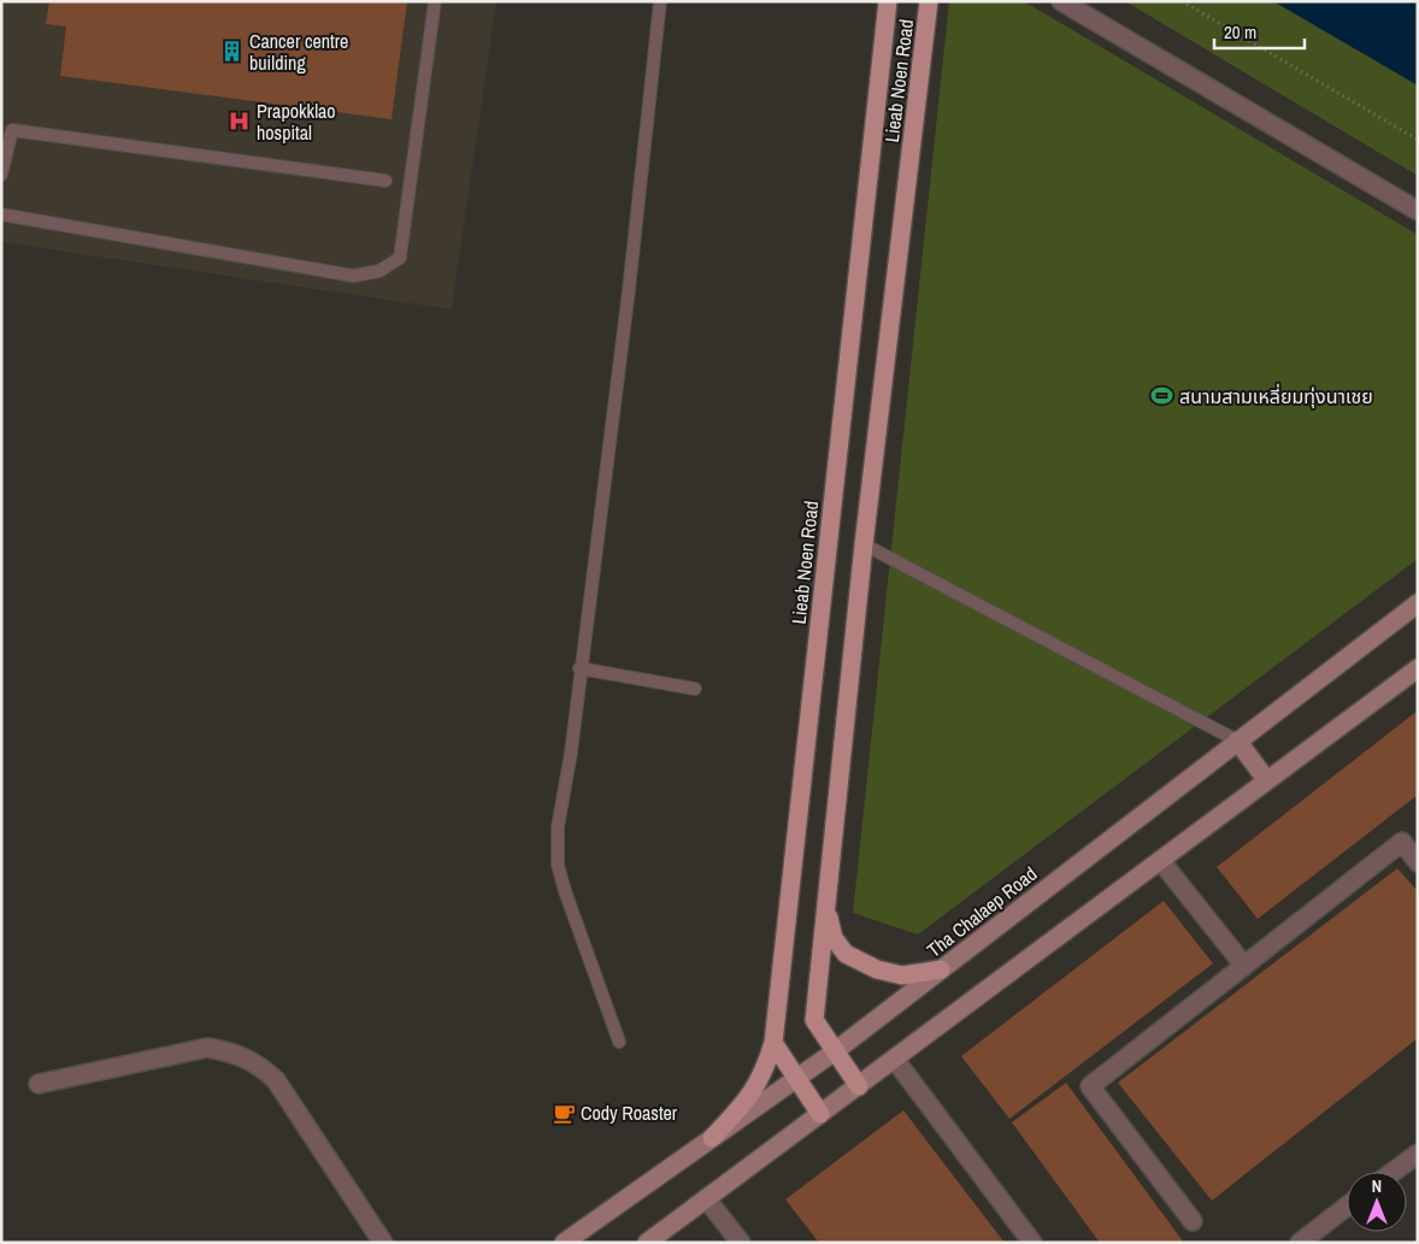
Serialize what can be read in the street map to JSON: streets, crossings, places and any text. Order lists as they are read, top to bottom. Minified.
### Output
{"streets":{"main road":["Lieab Noen Road","Tha Chalaep Road"]},"crossings":[["Lieab Noen Road","Tha Chalaep Road"]],"places":{"building":["Cancer centre building"],"hospital":["Prapokklao hospital"],"sports":["สนามสามเหลี่ยมทุ่งนาเชย"],"cafe":["Cody Roaster"]},"scale_bar":"20 m","north":"top"}
